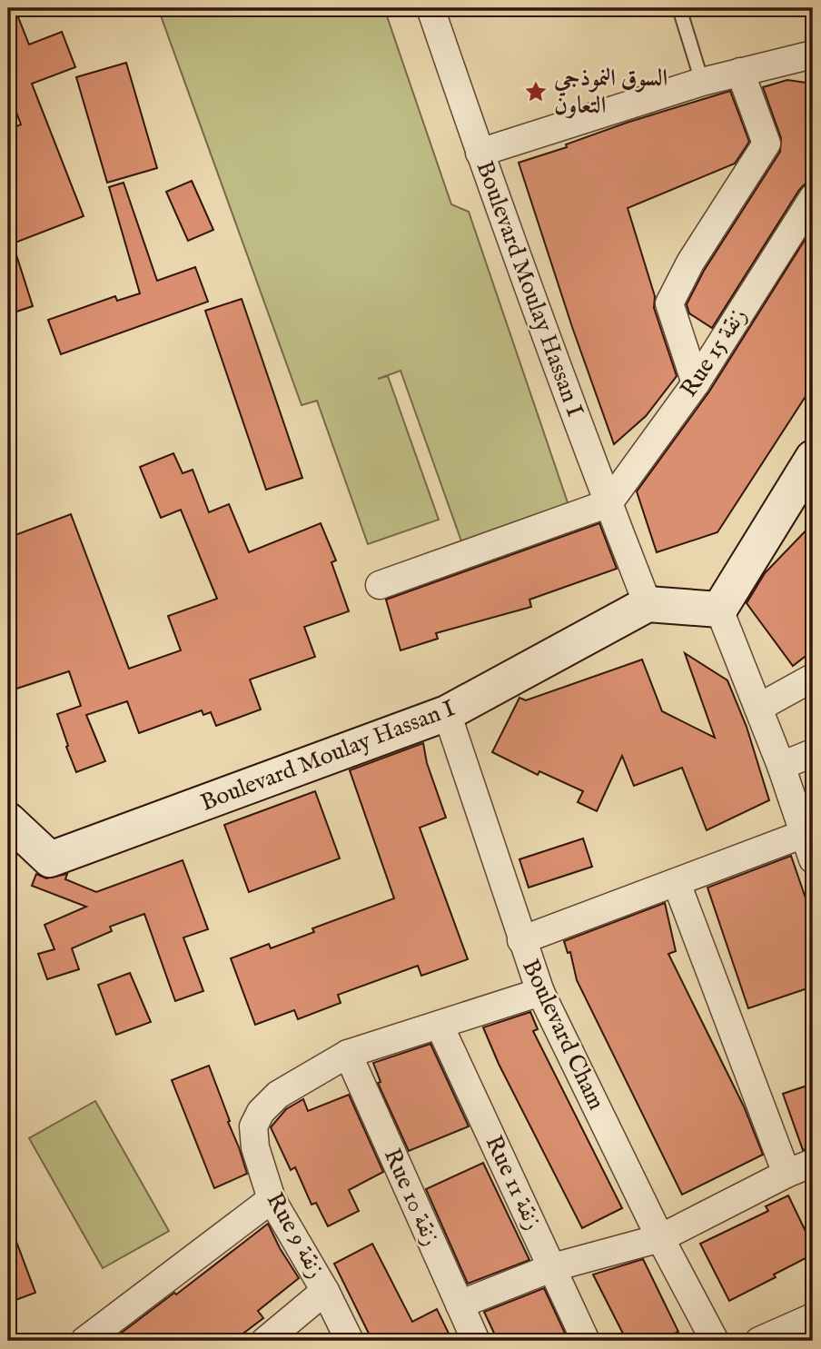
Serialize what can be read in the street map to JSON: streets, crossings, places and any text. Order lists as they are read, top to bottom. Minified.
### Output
{"streets":{"street":["Boulevard Moulay Hassan I","Rue 15 زنقة","Boulevard Cham","Rue 11 زنقة","Rue 10 زنقة","Rue 9 زنقة"]},"crossings":[["Boulevard Moulay Hassan I","Rue 15 زنقة"],["Boulevard Moulay Hassan I","Boulevard Cham"],["Rue 10 زنقة","Rue 9 زنقة"]],"places":{"place":["السوق النموذجي التعاون"]}}
